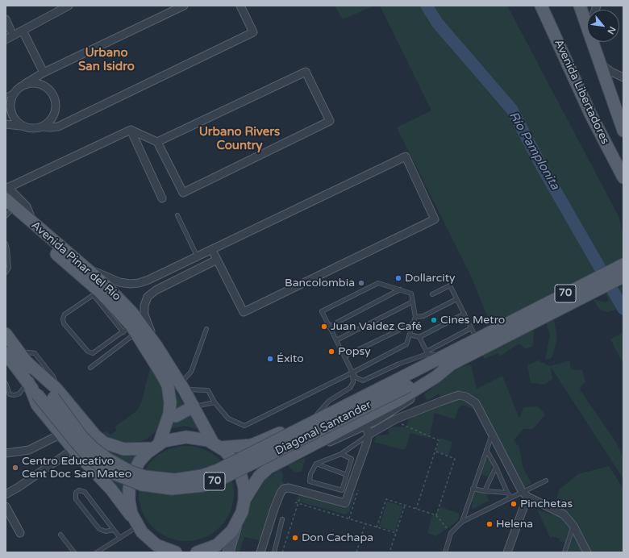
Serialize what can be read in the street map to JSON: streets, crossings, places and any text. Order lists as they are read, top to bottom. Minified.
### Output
{"streets":{"main road":["Avenida Libertadores","Avenida Pinar del Río","70","Diagonal Santander"]},"crossings":[["70","Diagonal Santander"]],"districts":["Urbano San Isidro","Urbano Rivers Country"],"water":["Río Pamplonita"],"places":["Dollarcity","Bancolombia","Cines Metro","Juan Valdez Café","Popsy","Éxito","Centro Educativo Cent Doc San Mateo","Pinchetas","Helena","Don Cachapa"],"north":"bottom right"}
